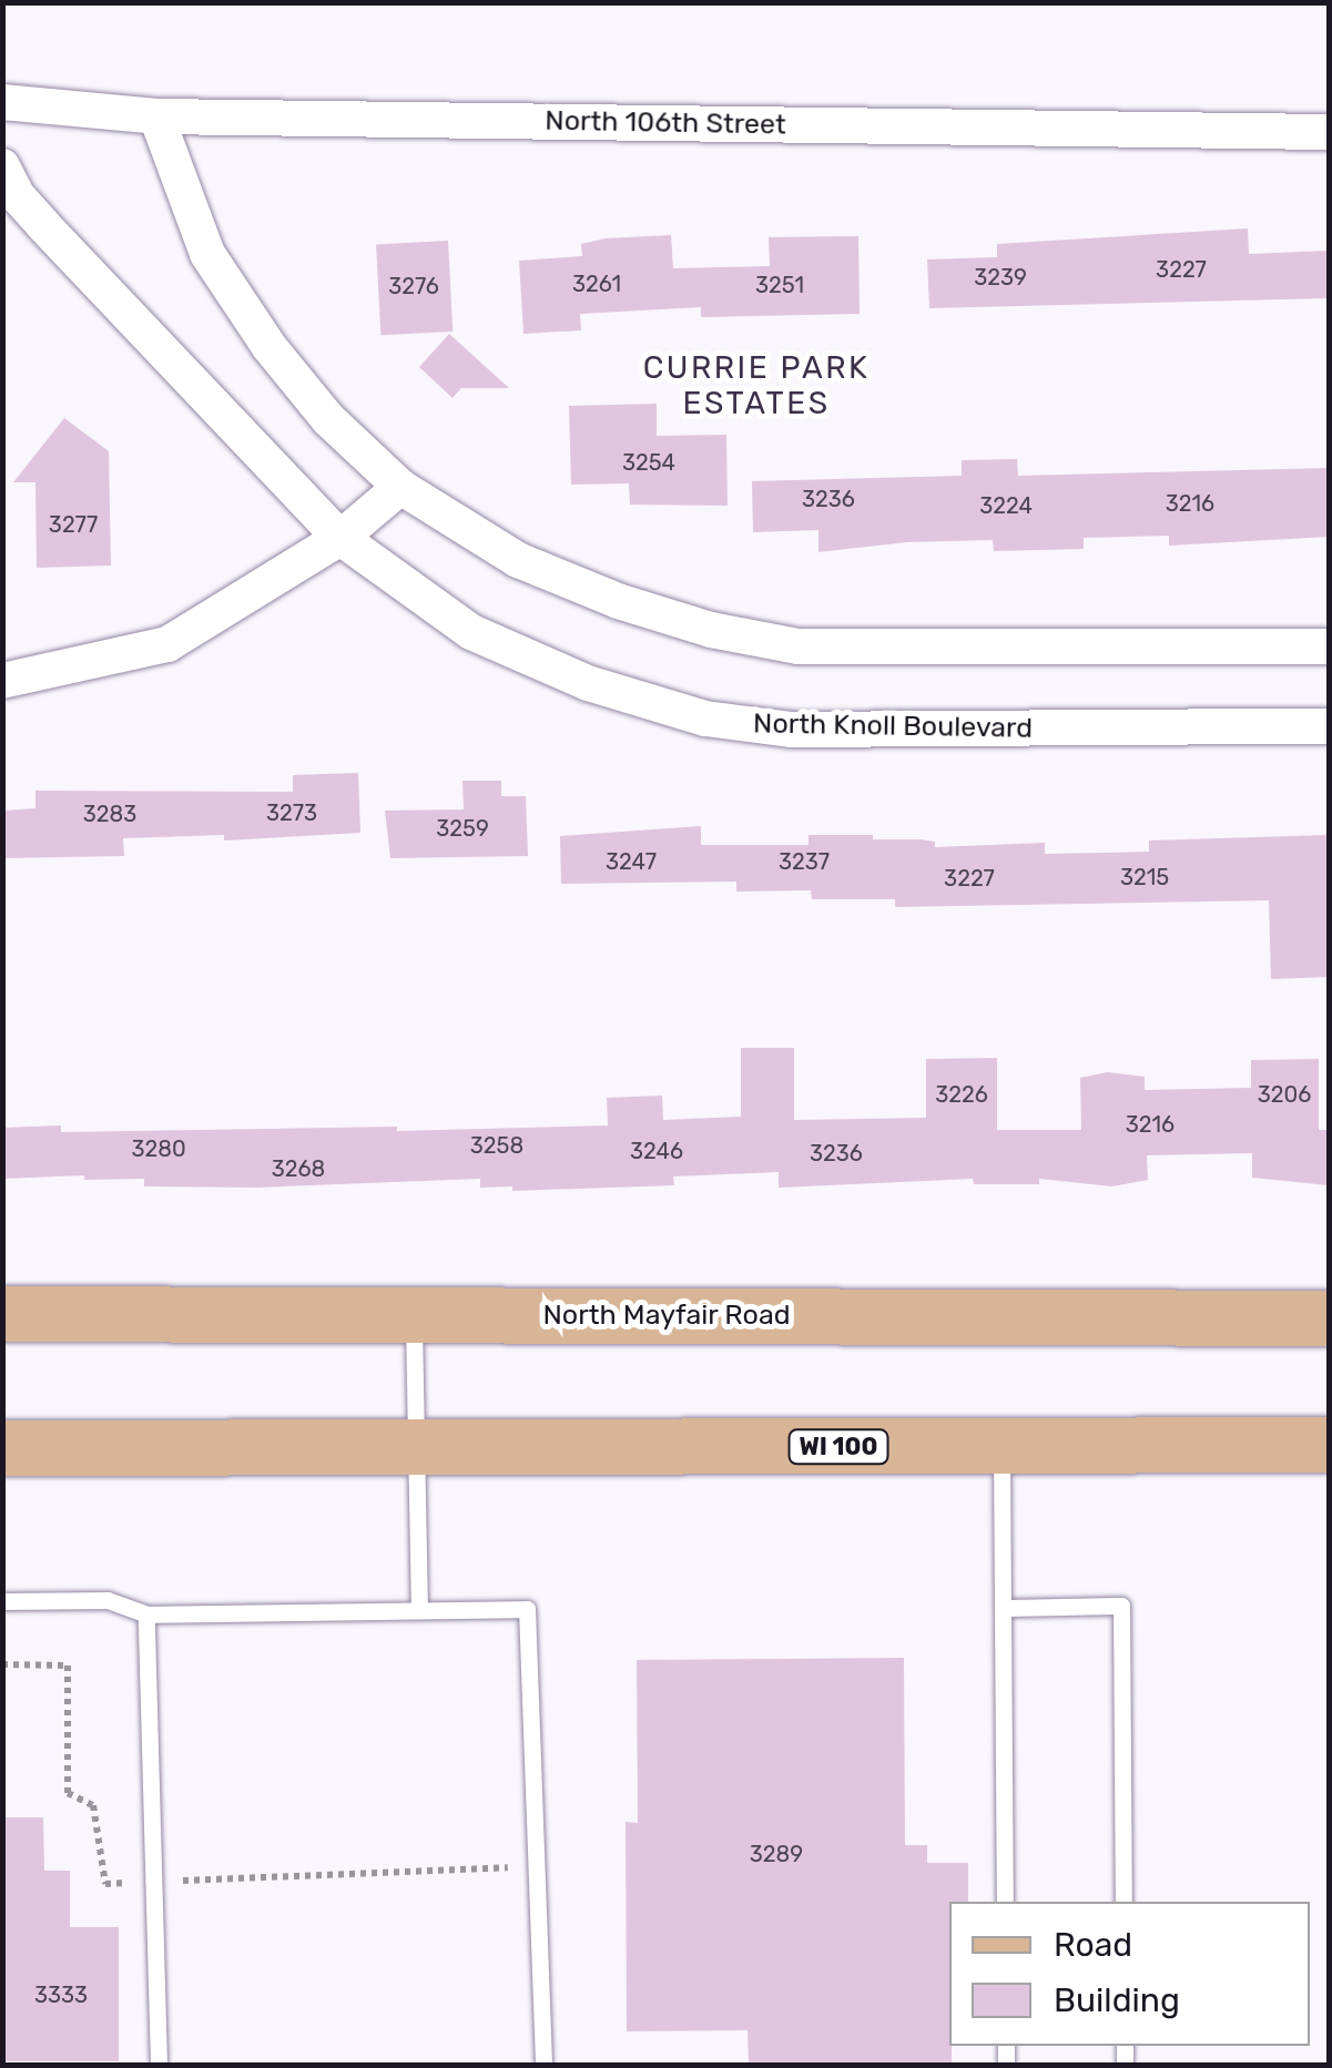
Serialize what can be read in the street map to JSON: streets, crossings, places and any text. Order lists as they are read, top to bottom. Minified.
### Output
{"streets":{"main road":["North Mayfair Road","WI 100"],"street":["North 106th Street","North Knoll Boulevard"]},"districts":["CURRIE PARK ESTATES"],"house_numbers":["3227","3239","3261","3251","3276","3254","3236","3216","3224","3277","3273","3283","3259","3247","3237","3215","3227","3226","3206","3216","3258","3280","3246","3236","3268","3289","3333"],"legend":["Road","Building"]}
